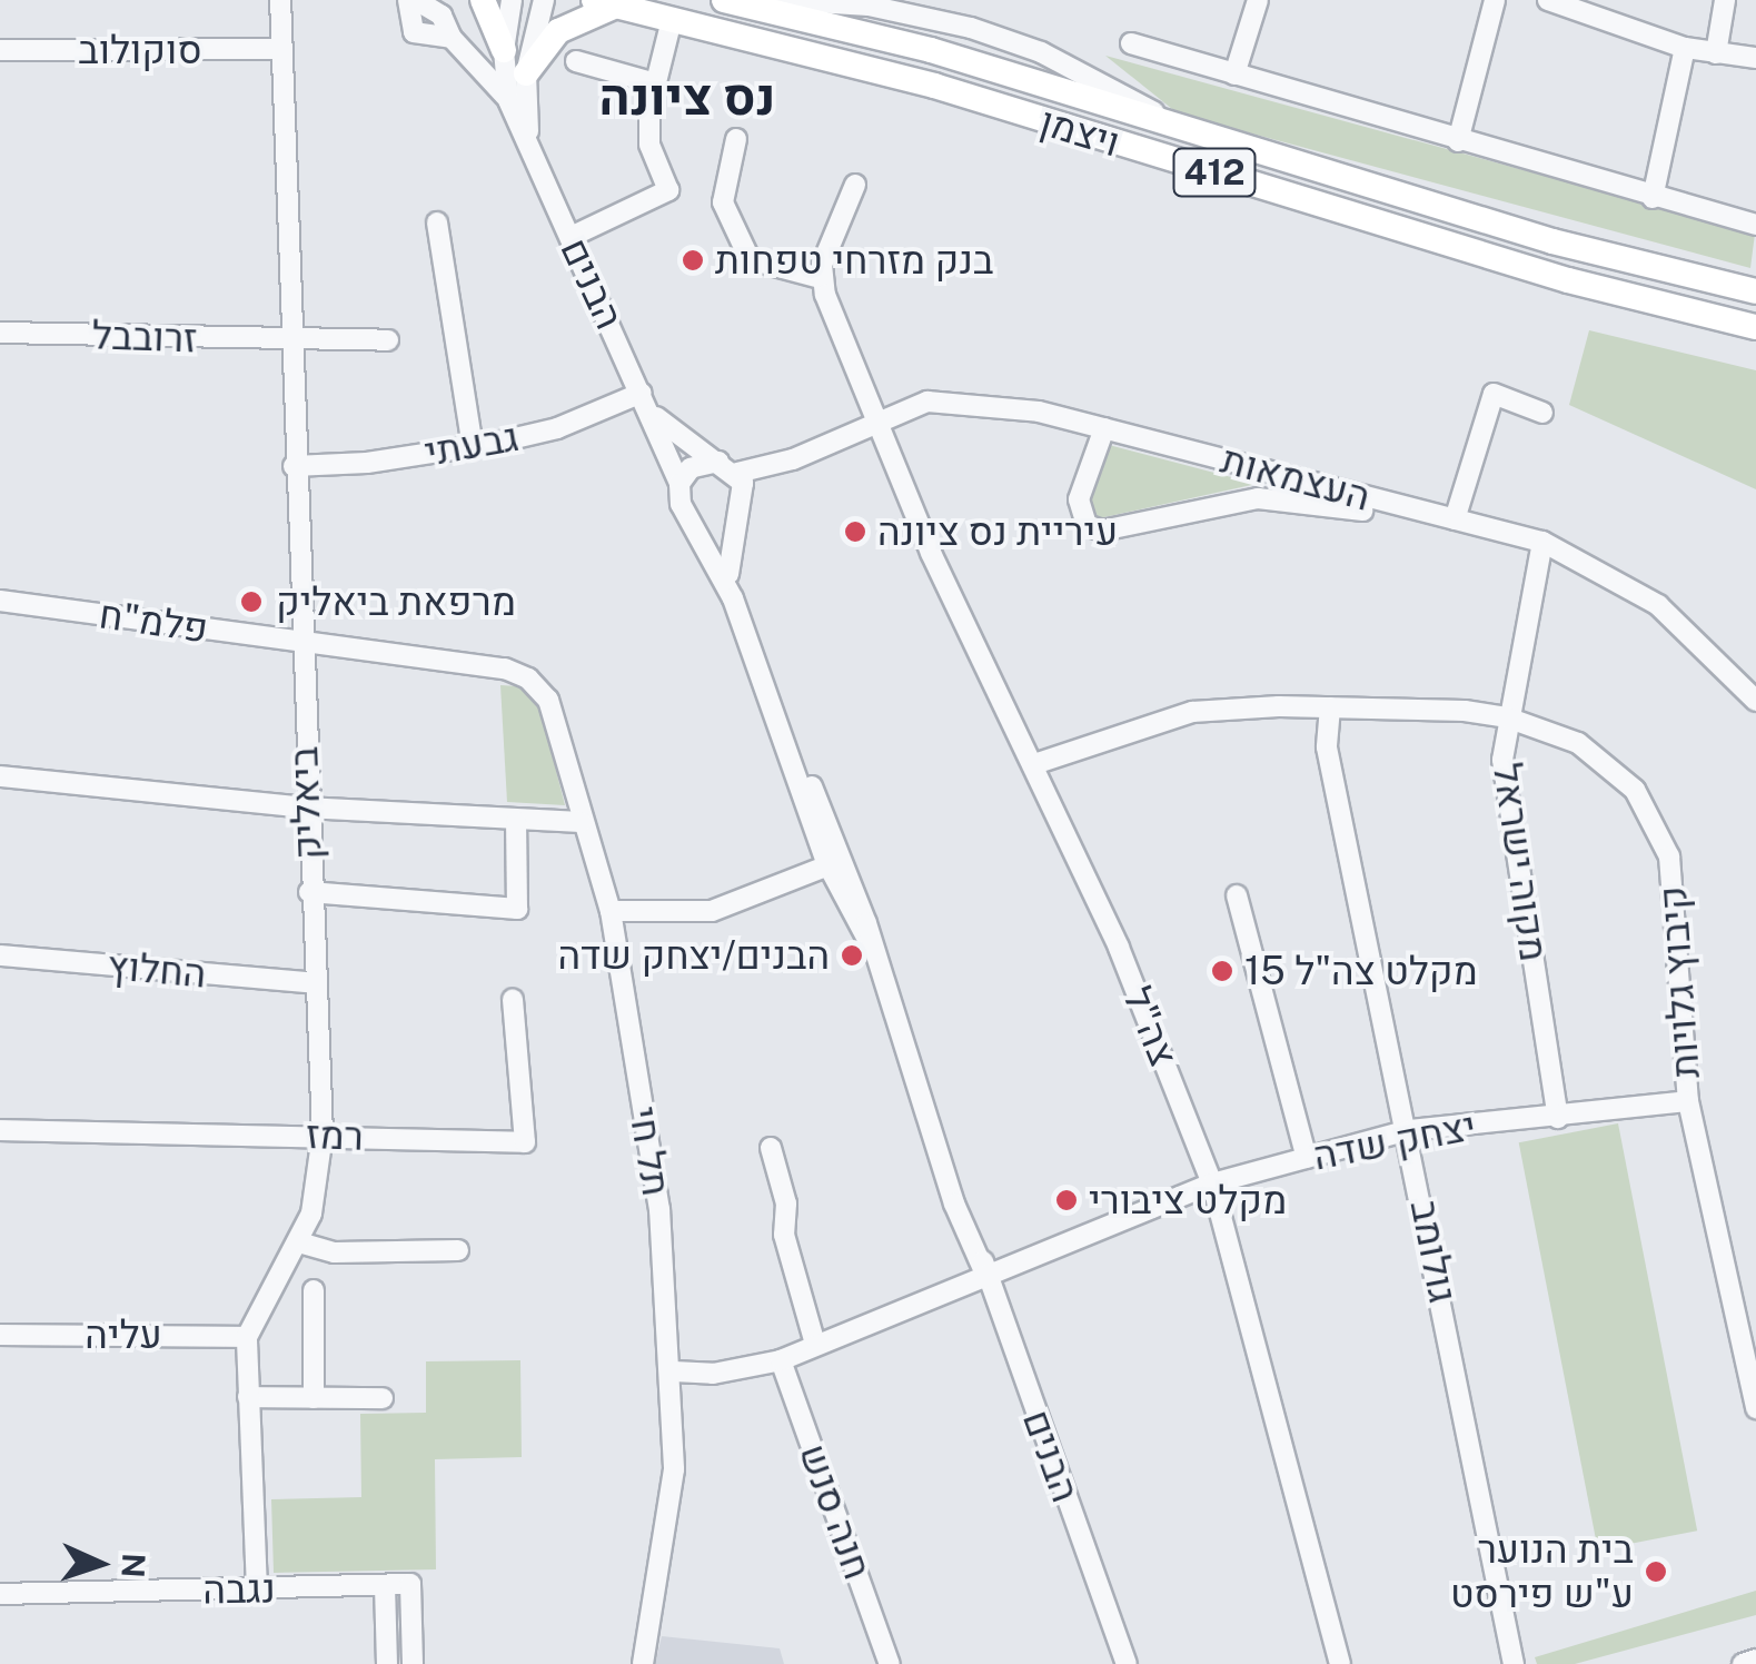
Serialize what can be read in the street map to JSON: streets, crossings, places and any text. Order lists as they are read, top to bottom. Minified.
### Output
{"streets":{"main road":["ויצמן","412"],"street":["סוקולוב","הבנים","זרובבל","גבעתי","העצמאות","פלמ\"ח","ביאליק","מקוה ישראל","החלוץ","קיבוץ גלויות","צה\"ל","רמז","יצחק שדה","תל חי","גולומב","עליה","חנה סנש","נגבה"]},"crossings":[["סוקולוב","ביאליק"],["הבנים","גבעתי"],["הבנים","העצמאות"],["הבנים","יצחק שדה"],["זרובבל","ביאליק"],["גבעתי","ביאליק"],["העצמאות","מקוה ישראל"],["העצמאות","צה\"ל"],["פלמ\"ח","ביאליק"],["פלמ\"ח","תל חי"],["ביאליק","החלוץ"],["ביאליק","רמז"],["ביאליק","עליה"],["מקוה ישראל","קיבוץ גלויות"],["מקוה ישראל","יצחק שדה"],["קיבוץ גלויות","צה\"ל"],["קיבוץ גלויות","יצחק שדה"],["קיבוץ גלויות","גולומב"],["צה\"ל","יצחק שדה"],["יצחק שדה","תל חי"],["יצחק שדה","גולומב"],["יצחק שדה","חנה סנש"]],"districts":["נס ציונה"],"places":["בנק מזרחי טפחות","עיריית נס ציונה","מרפאת ביאליק","הבנים/יצחק שדה","מקלט צה\"ל 15","מקלט ציבורי","בית הנוער ע\"ש פירסט"],"north":"right"}
